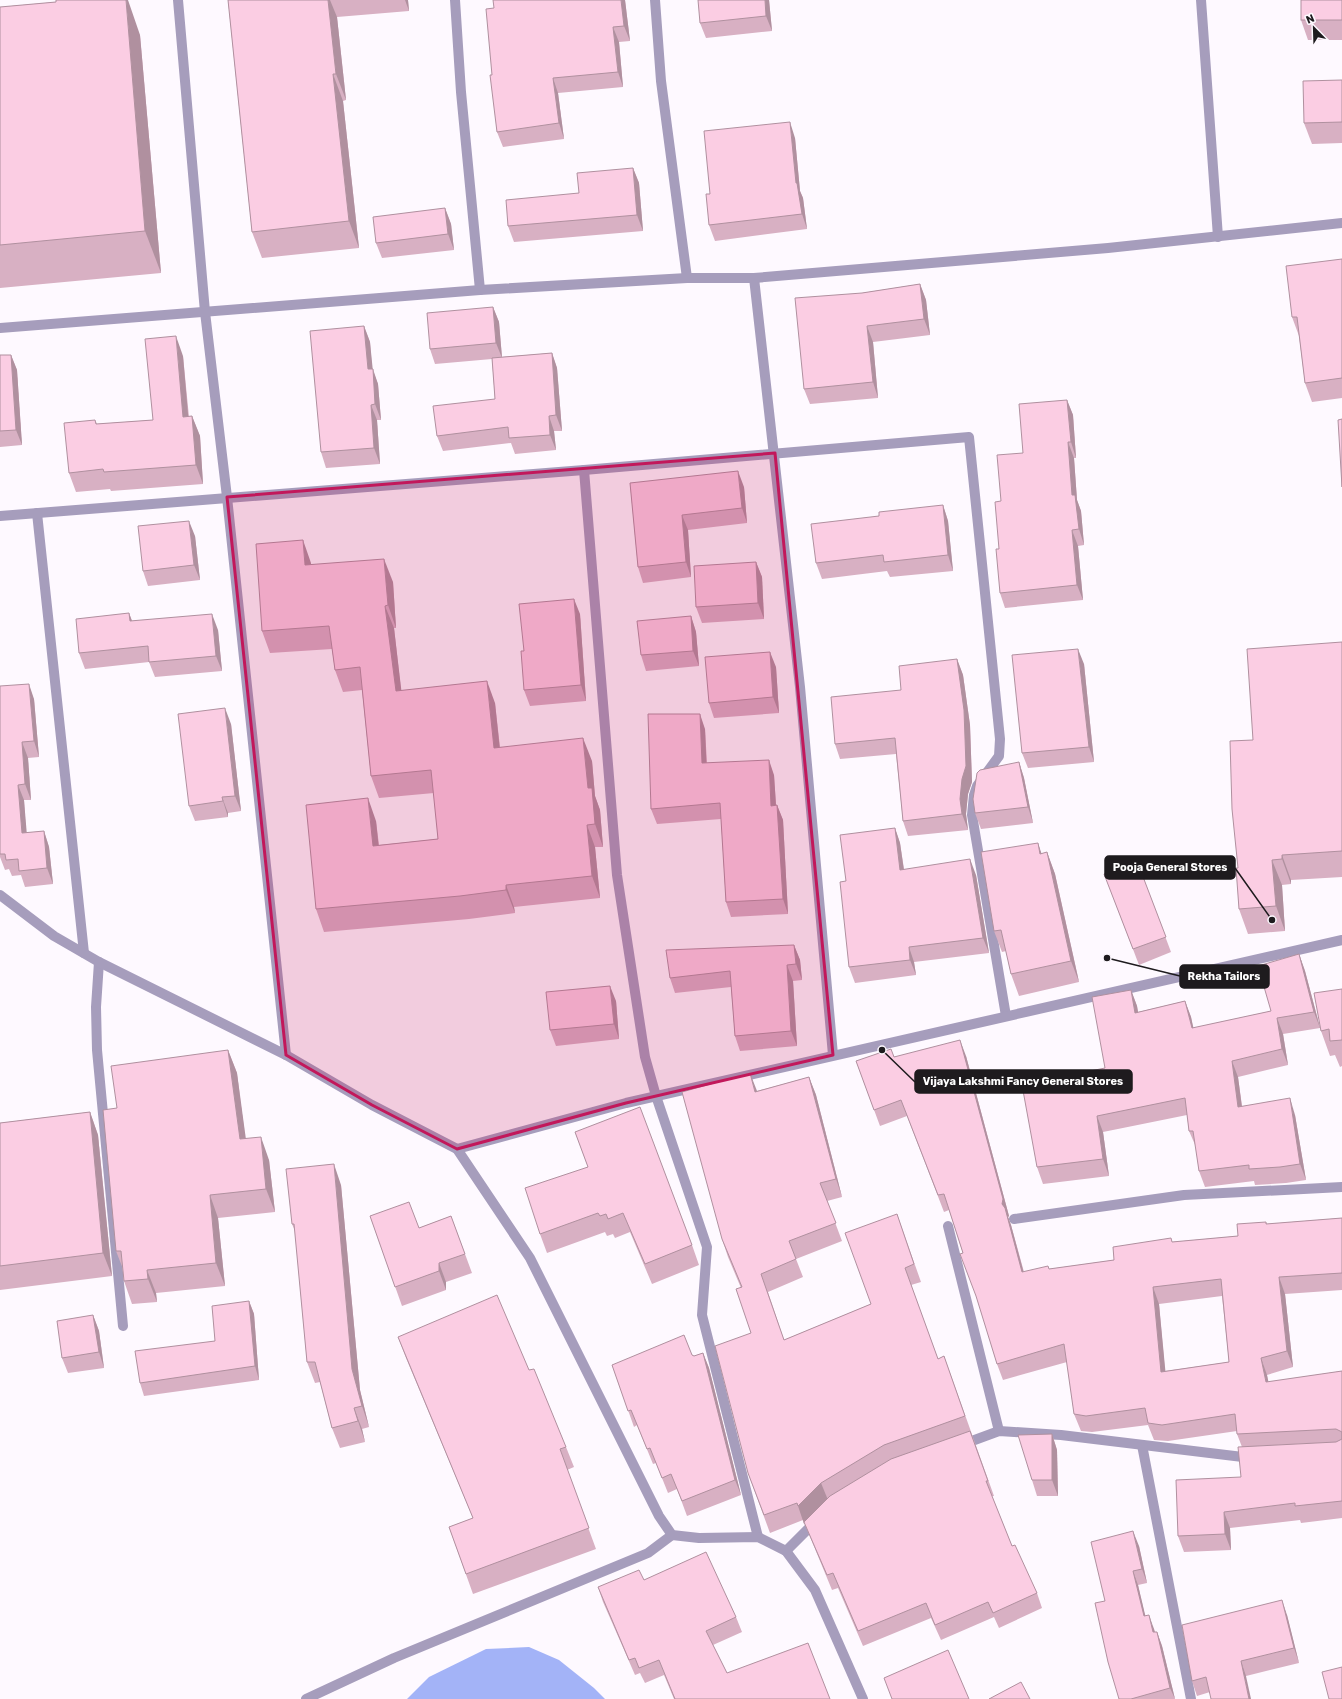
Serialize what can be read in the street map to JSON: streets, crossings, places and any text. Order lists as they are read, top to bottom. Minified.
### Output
{"places":["Pooja General Stores","Rekha Tailors","Vijaya Lakshmi Fancy General Stores"],"north":"top left"}
